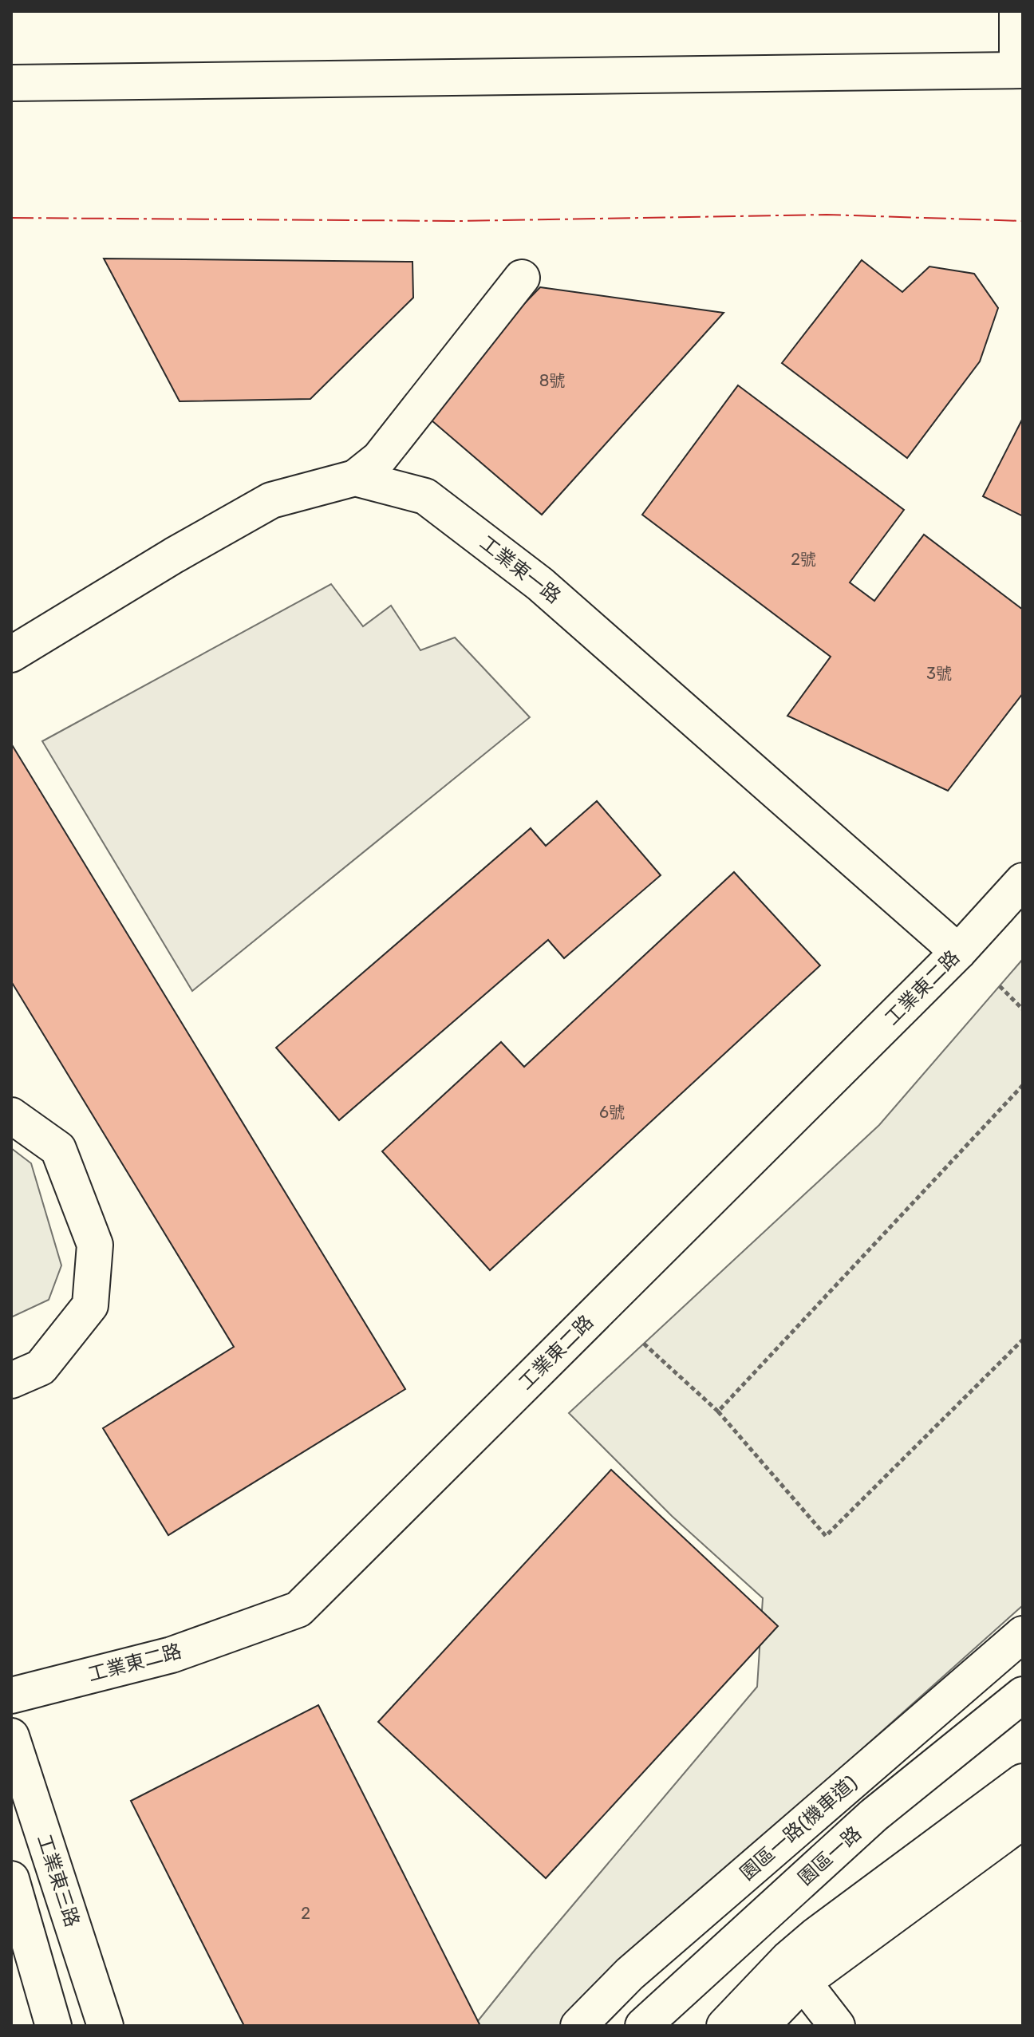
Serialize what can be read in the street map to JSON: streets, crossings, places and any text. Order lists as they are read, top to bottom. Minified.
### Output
{"streets":{"main road":["工業東一路","工業東二路","園區一路(機車道)","園區一路","工業東三路"]},"crossings":[["工業東一路","工業東二路"]],"house_numbers":["8號","2號","3號","6號","2"]}
